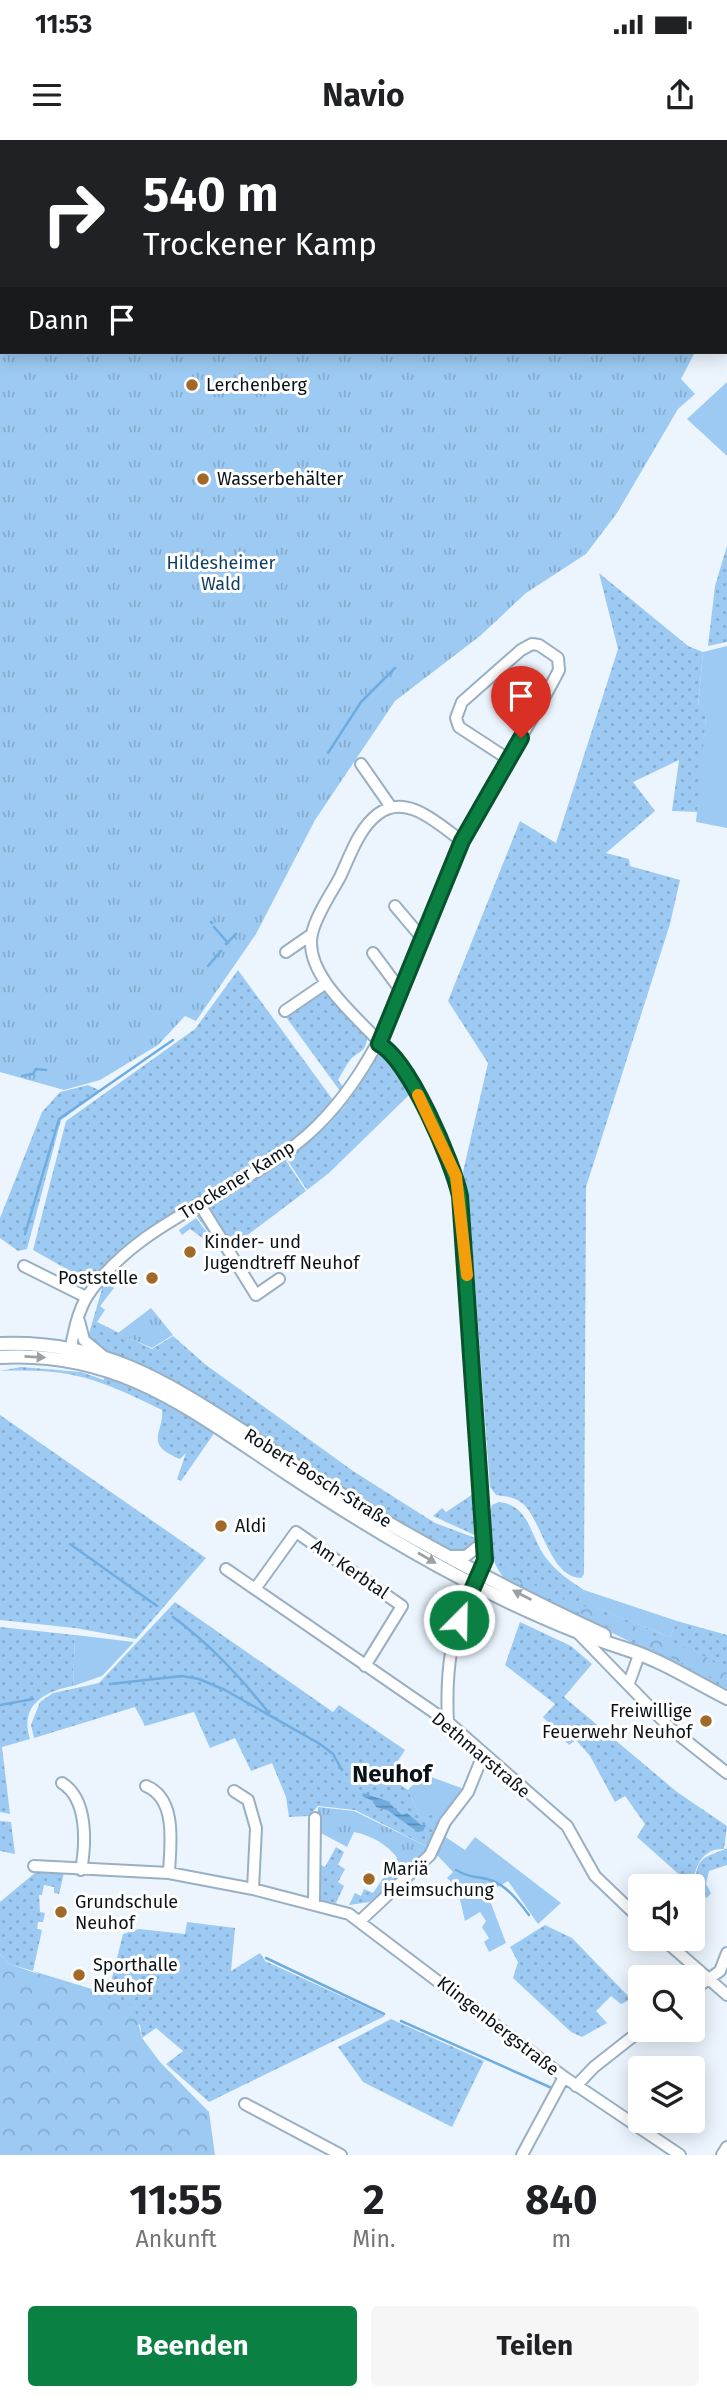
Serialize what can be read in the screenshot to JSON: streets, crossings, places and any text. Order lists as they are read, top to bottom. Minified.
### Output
{"streets":{"main road":["Robert-Bosch-Straße"],"street":["Trockener Kamp","Am Kerbtal","Dethmarstraße","Klingenbergstraße"]},"crossings":[["Trockener Kamp","Robert-Bosch-Straße"],["Am Kerbtal","Dethmarstraße"]],"districts":["Neuhof"],"parks":["Hildesheimer Wald"],"places":["Lerchenberg","Wasserbehälter","Kinder- und Jugendtreff Neuhof","Poststelle","Aldi","Freiwillige Feuerwehr Neuhof","Mariä Heimsuchung","Grundschule Neuhof","Sporthalle Neuhof"],"page":{"status":"11:53","header":"Navio","turn":["540 m","Trockener Kamp"],"then":"Dann","eta":["11:55","Ankunft","2","Min.","840","m"],"buttons":["Beenden","Teilen"]}}
